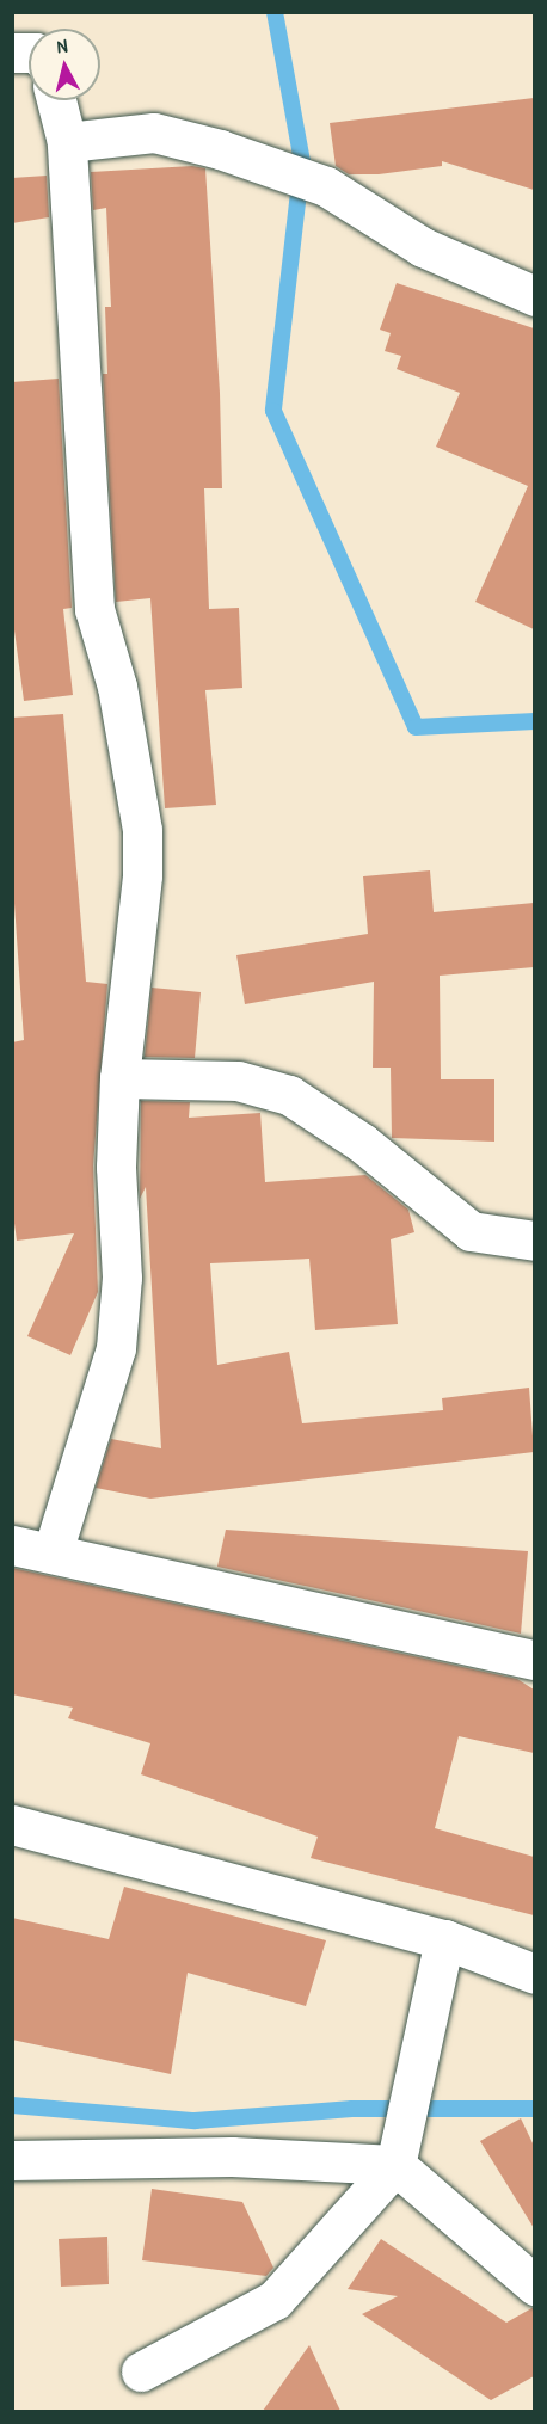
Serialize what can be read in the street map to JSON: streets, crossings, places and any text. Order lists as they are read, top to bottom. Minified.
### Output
{"north":"top"}
